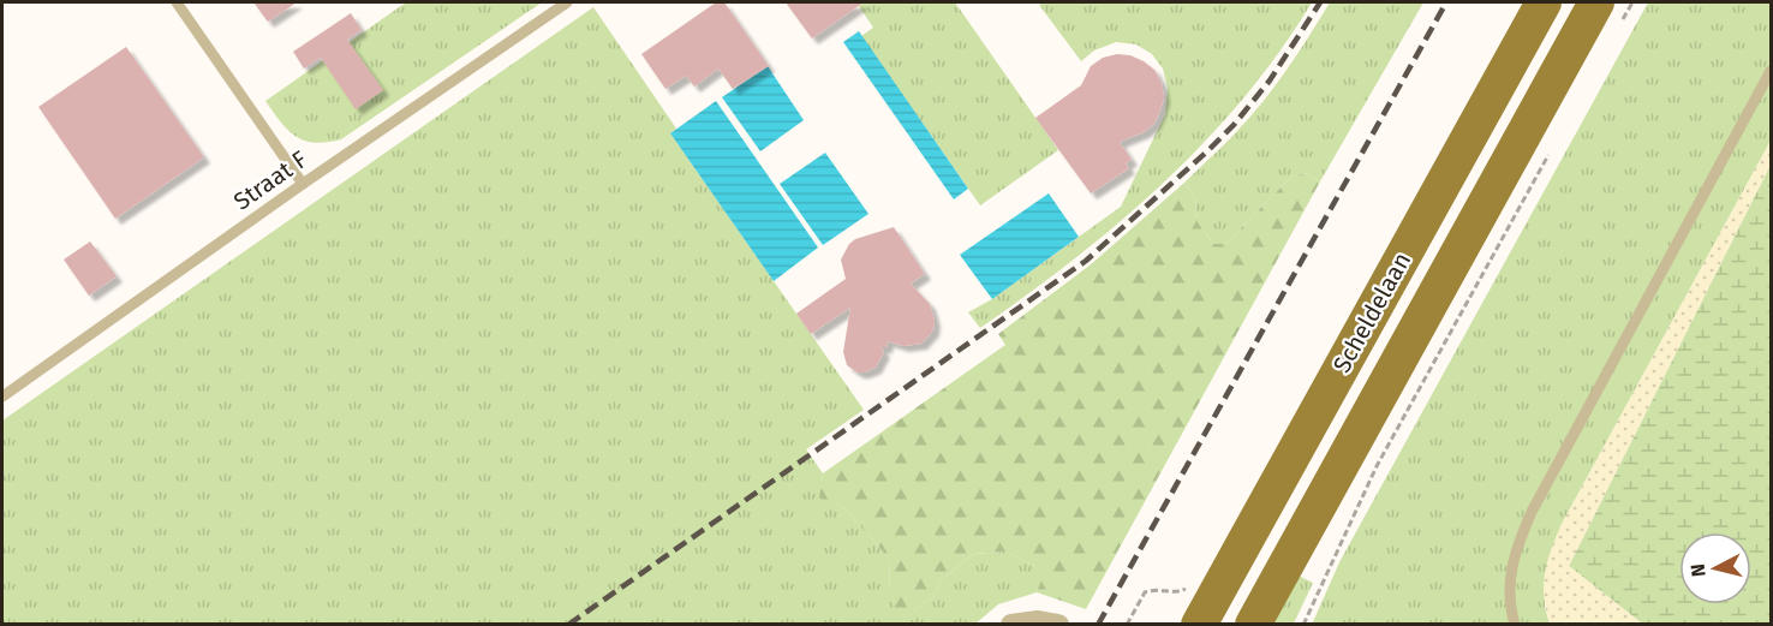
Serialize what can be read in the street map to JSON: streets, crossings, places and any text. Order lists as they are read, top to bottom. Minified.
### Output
{"streets":{"main road":["Scheldelaan"],"lane":["Straat F"]},"north":"left"}
